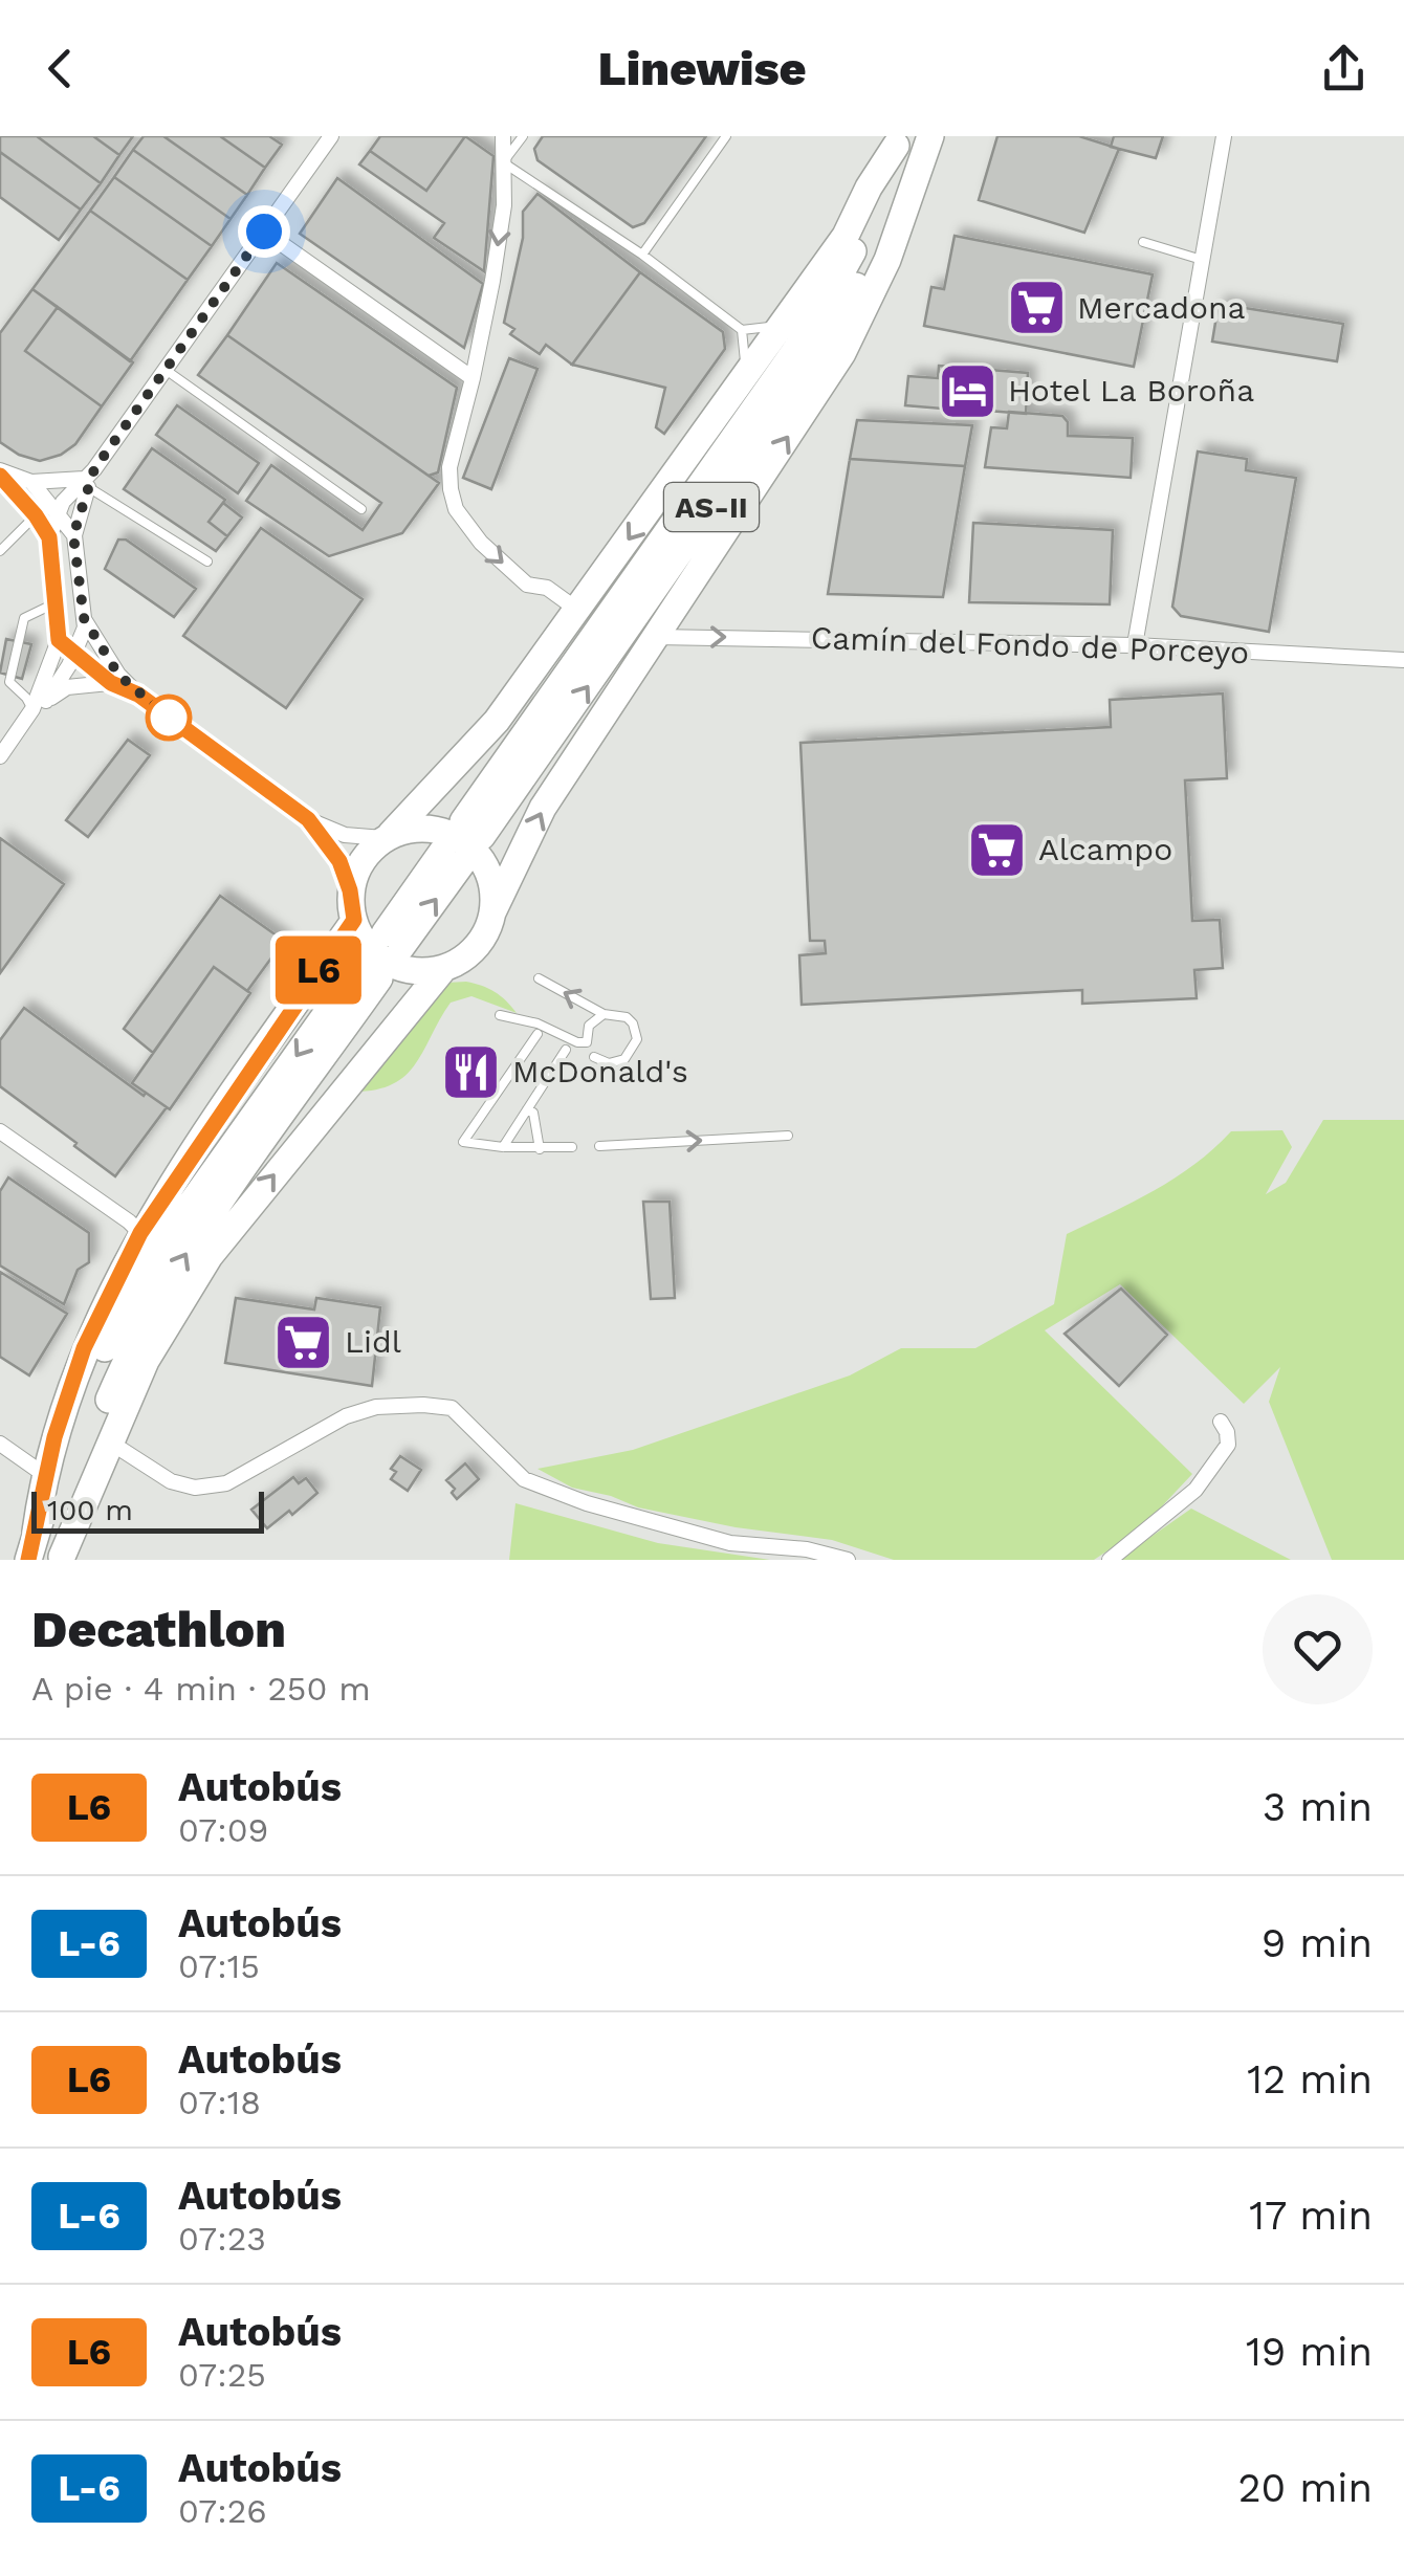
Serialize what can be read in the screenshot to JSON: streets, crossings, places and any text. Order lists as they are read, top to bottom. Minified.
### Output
{"streets":{"highway":["AS-II"],"street":["Camín del Fondo de Porceyo"]},"one_way":["Camín del Fondo de Porceyo"],"places":{"supermarket":["Mercadona","Alcampo","Lidl"],"hotel":["Hotel La Boroña"],"restaurant":["McDonald's"]},"lines":["bus line L6"],"scale_bar":"100 m","page":{"header":"Linewise","on_map":"L6","scale":"100 m","heading":["Decathlon","A pie · 4 min · 250 m"],"list":[{"mark":"L6","name":"Autobús","note":"07:09","value":"3 min"},{"mark":"L-6","name":"Autobús","note":"07:15","value":"9 min"},{"mark":"L6","name":"Autobús","note":"07:18","value":"12 min"},{"mark":"L-6","name":"Autobús","note":"07:23","value":"17 min"},{"mark":"L6","name":"Autobús","note":"07:25","value":"19 min"},{"mark":"L-6","name":"Autobús","note":"07:26","value":"20 min"}]}}
